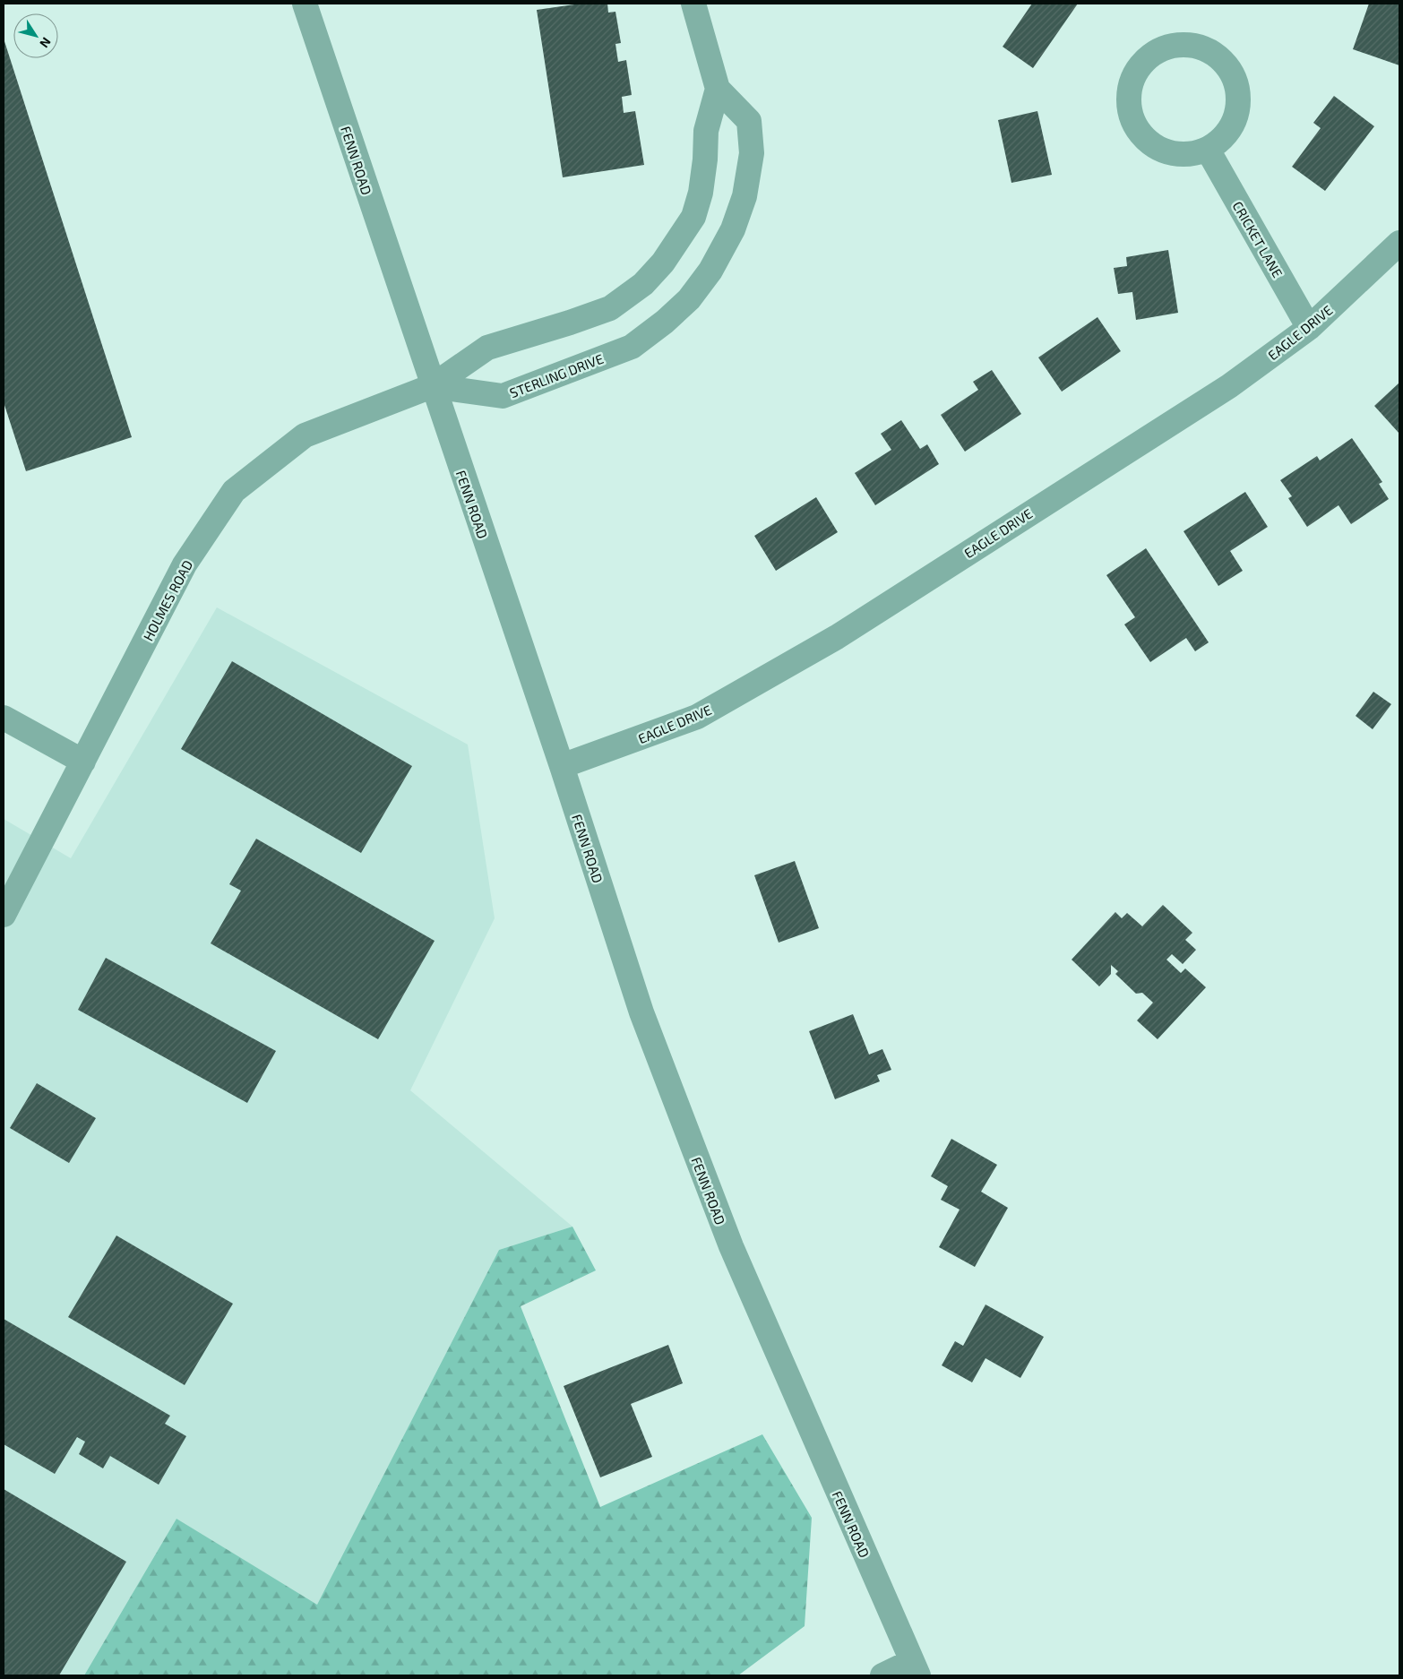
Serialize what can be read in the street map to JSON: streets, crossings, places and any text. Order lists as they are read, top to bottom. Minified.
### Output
{"streets":{"street":["FENN ROAD","CRICKET LANE","EAGLE DRIVE","STERLING DRIVE","HOLMES ROAD"]},"crossings":[["FENN ROAD","EAGLE DRIVE"],["FENN ROAD","STERLING DRIVE"],["FENN ROAD","HOLMES ROAD"],["CRICKET LANE","EAGLE DRIVE"],["STERLING DRIVE","HOLMES ROAD"]],"north":"bottom right"}
